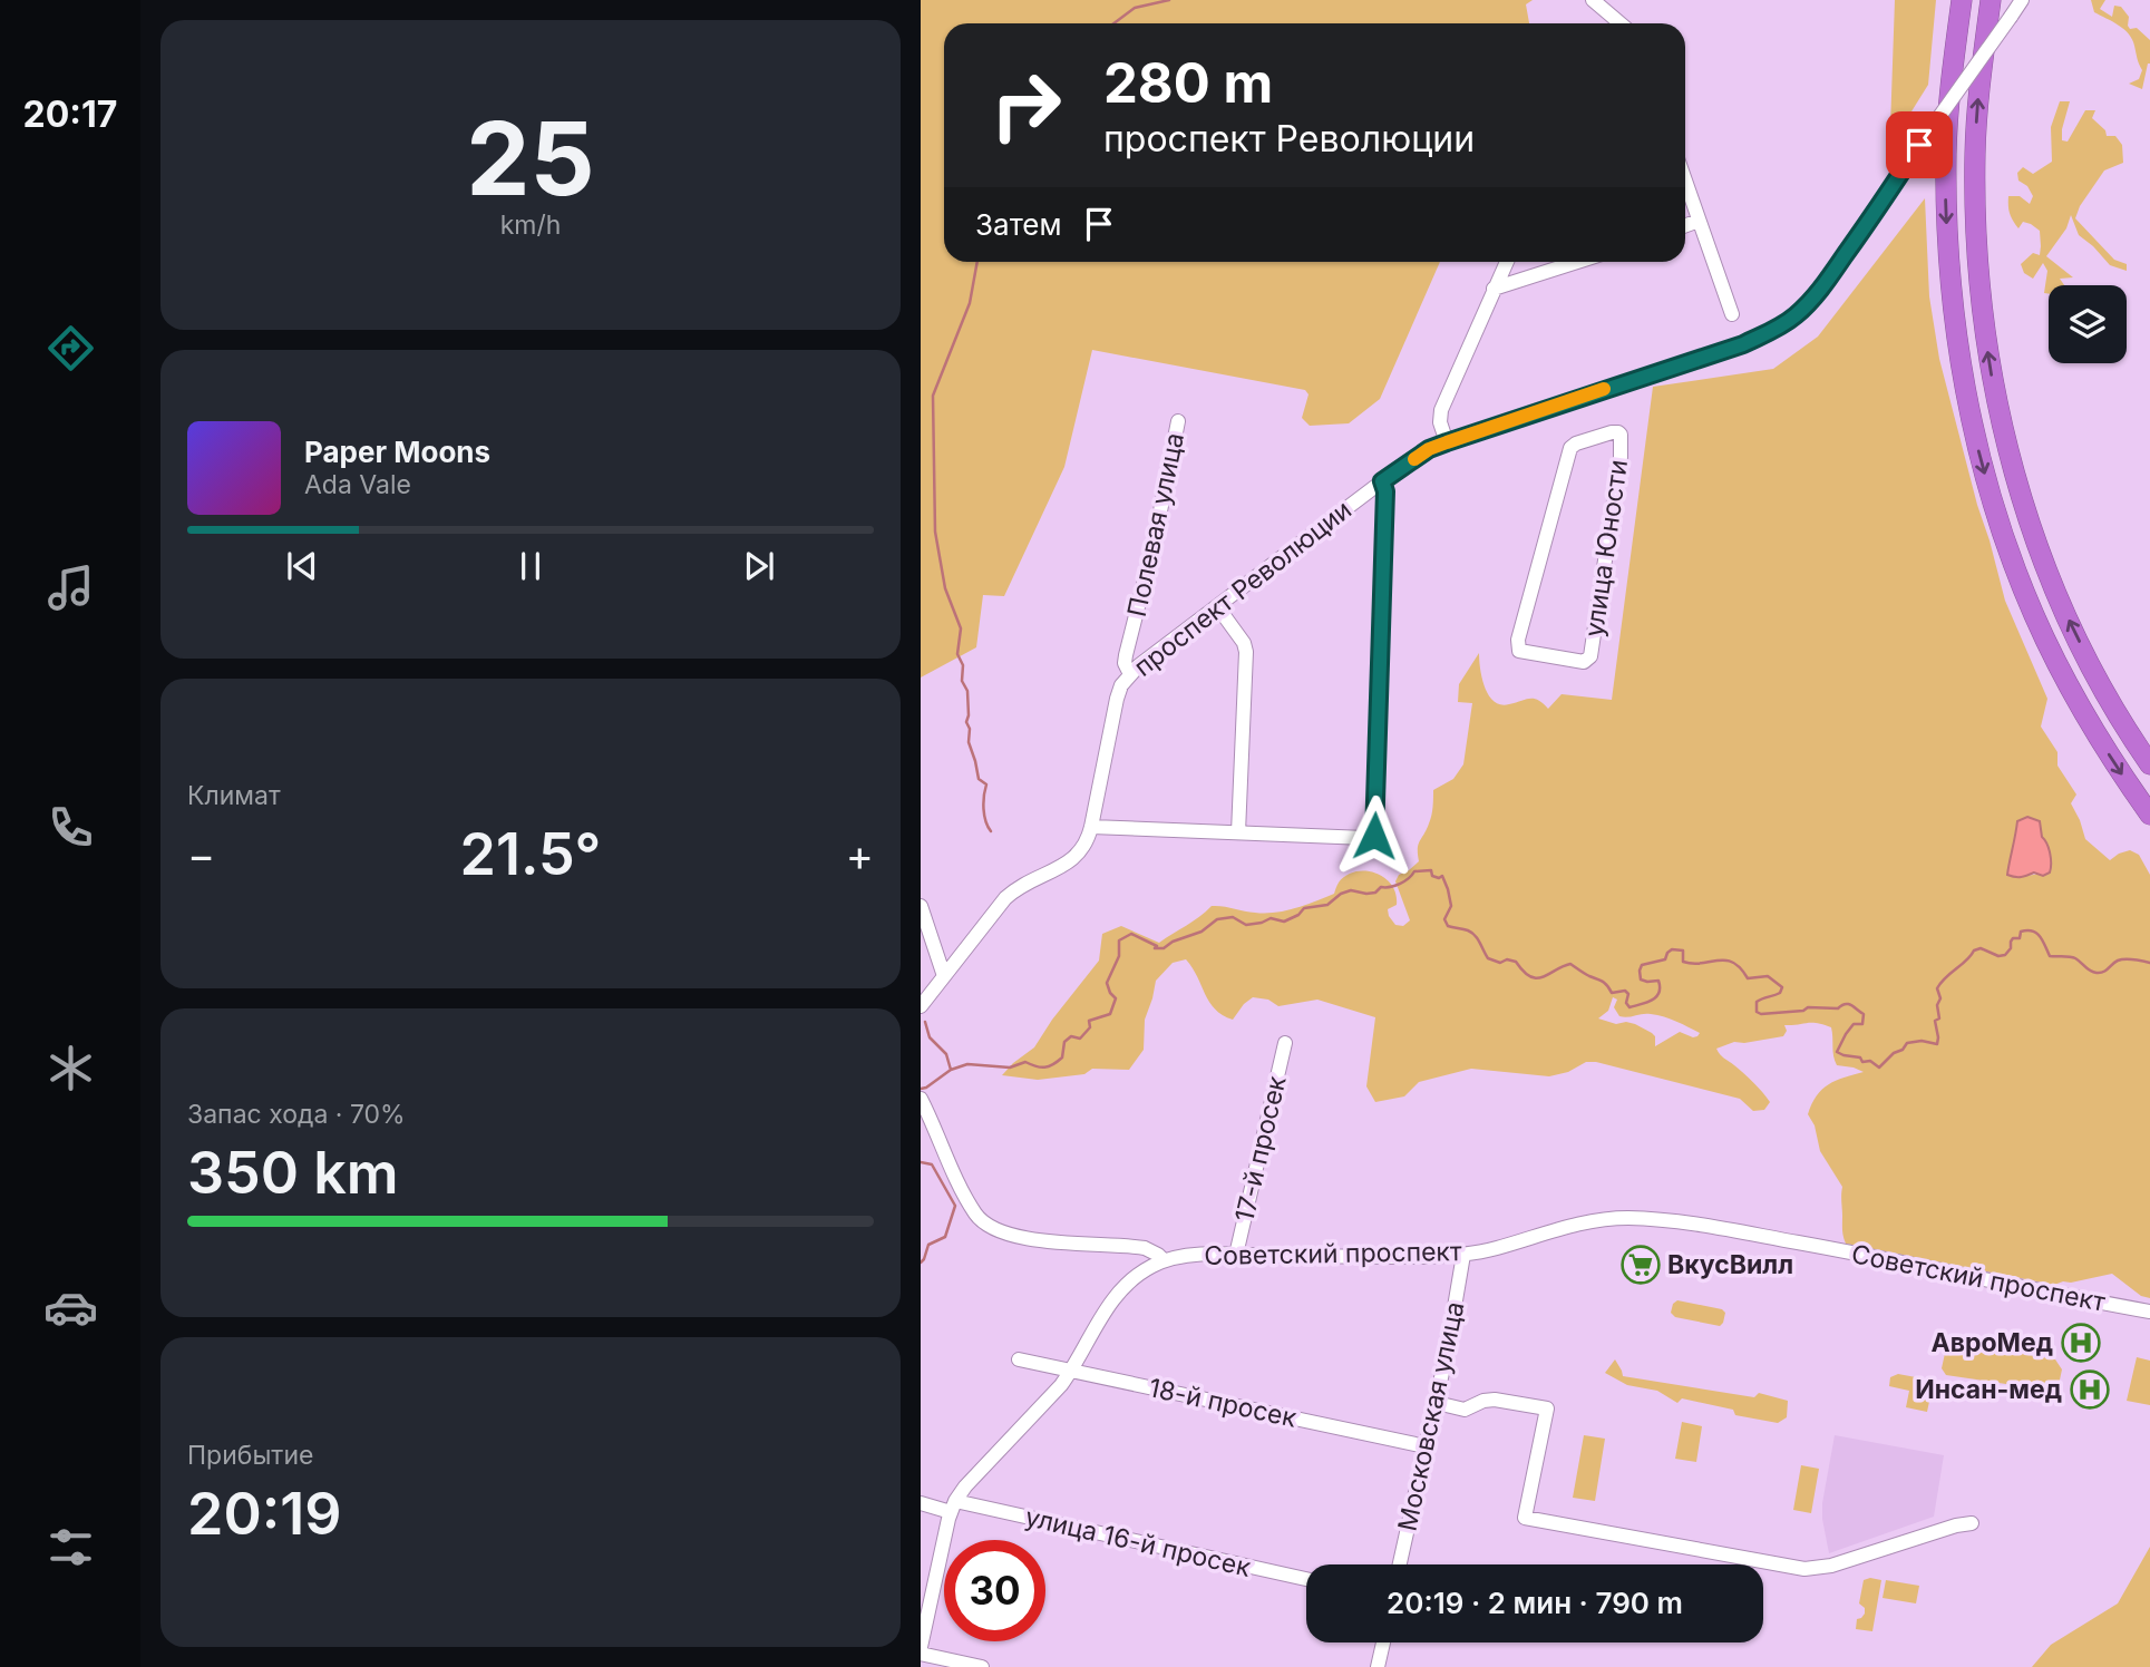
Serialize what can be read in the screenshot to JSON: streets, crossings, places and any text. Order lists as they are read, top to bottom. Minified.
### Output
{"streets":{"street":["Полевая улица","улица Юности","проспект Революции","17-й просек","Советский проспект","18-й просек","Московская улица","улица 16-й просек"]},"crossings":[["Полевая улица","проспект Революции"],["17-й просек","Советский проспект"],["Советский проспект","18-й просек"],["Советский проспект","Московская улица"],["Советский проспект","улица 16-й просек"],["18-й просек","Московская улица"]],"places":{"supermarket":["ВкусВилл"],"hospital":["АвроМед","Инсан-мед"]},"page":{"tabs":"20:17","tile":[["25","km/h"],"Климат",["Запас хода · 70%","350 km"],["Прибытие","20:19"]],"turn":["280 m","проспект Революции"],"then":"Затем","song":["Paper Moons","Ada Vale"],"heat":["−","21.5°","+"],"limit":"30","trip":"20:19 · 2 мин · 790 m"}}
